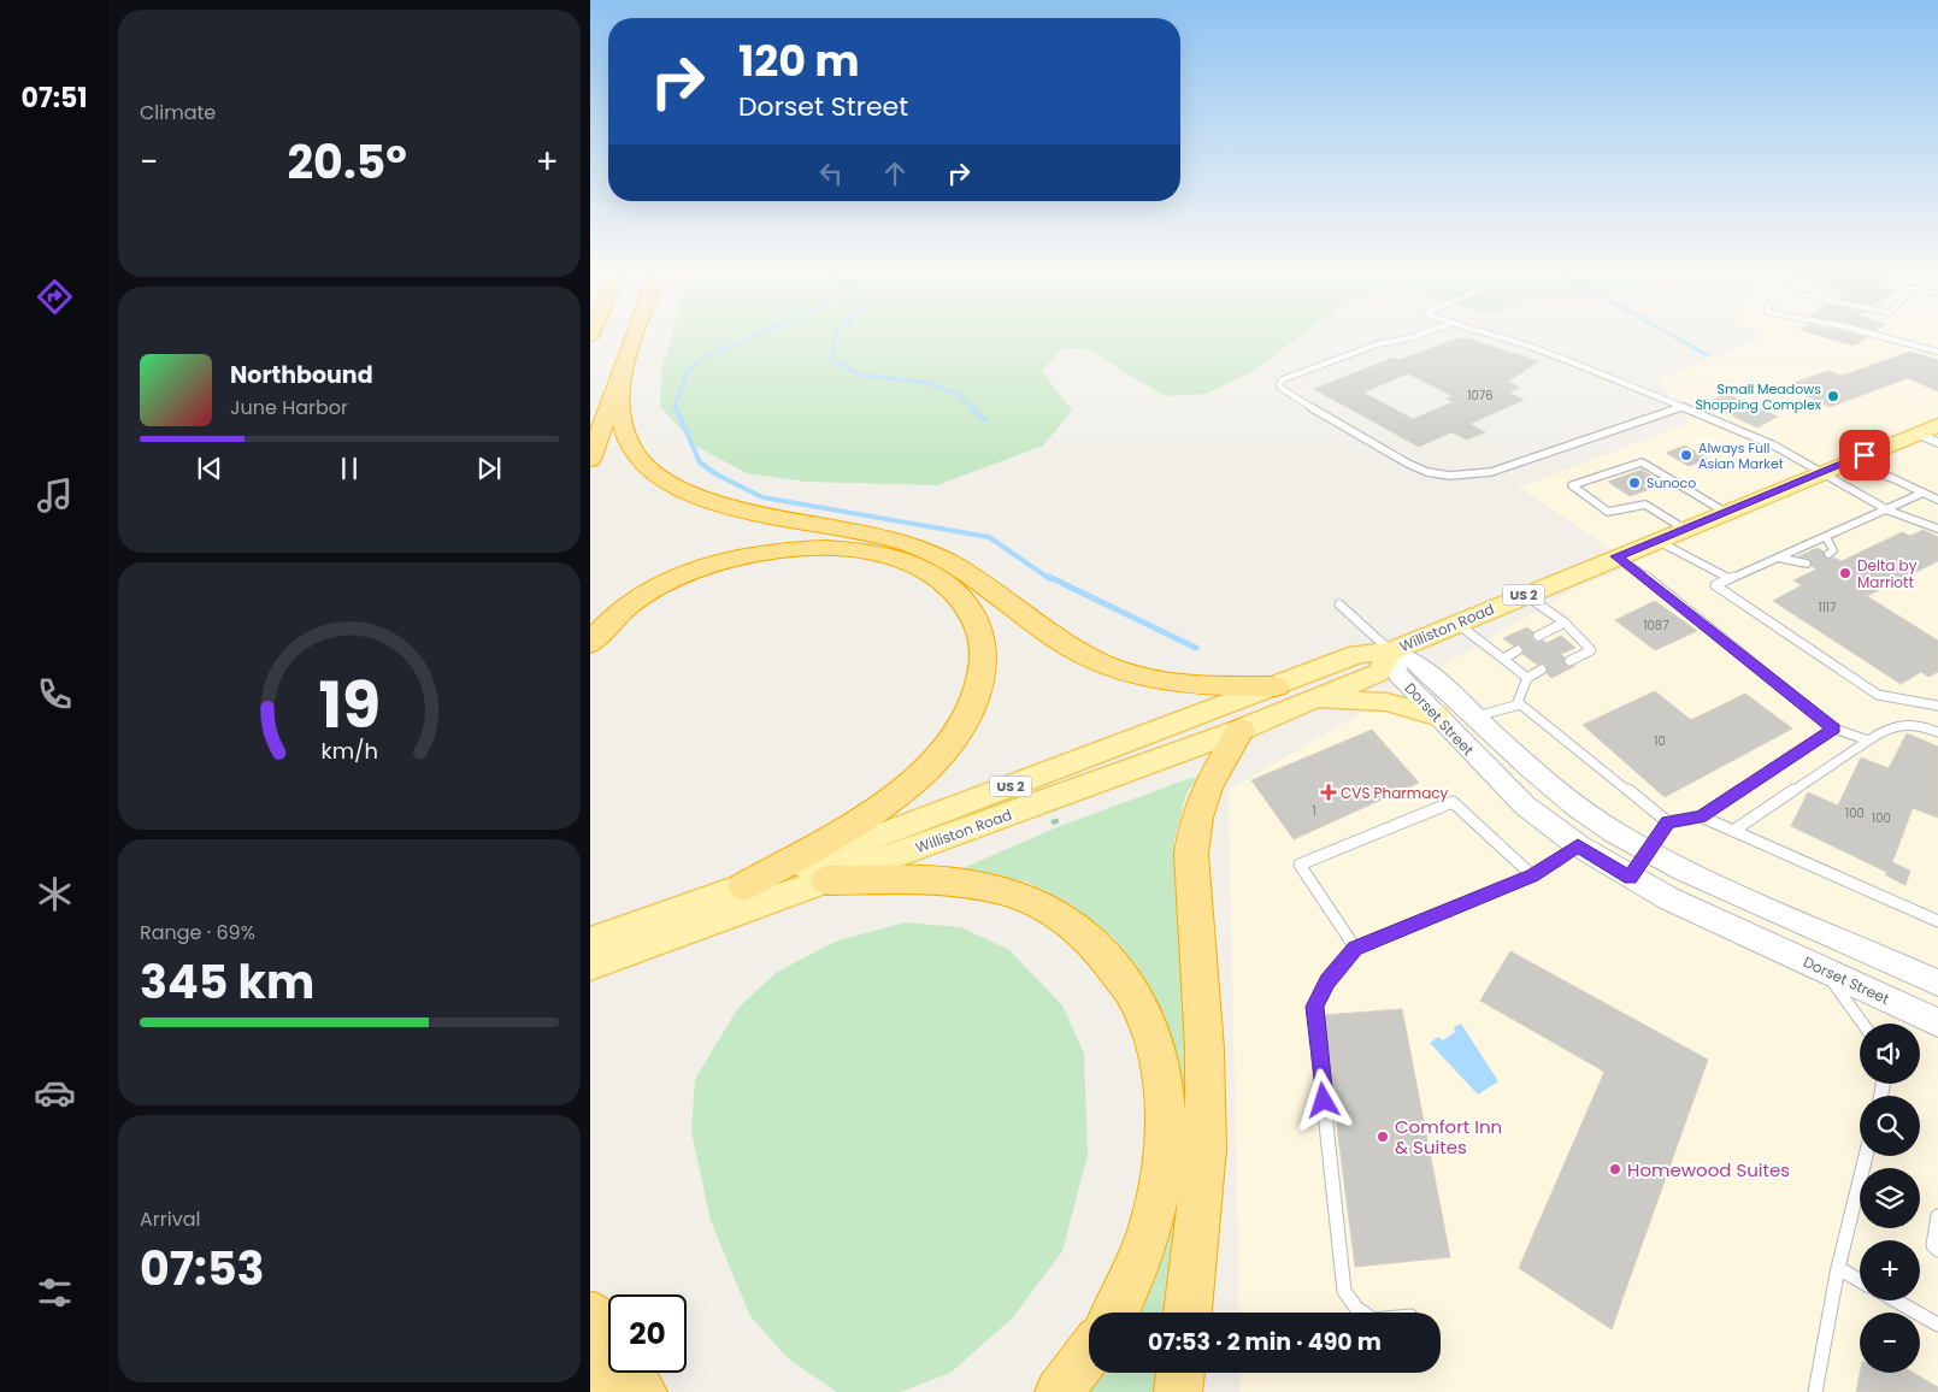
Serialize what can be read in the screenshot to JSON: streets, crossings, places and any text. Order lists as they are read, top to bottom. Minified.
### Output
{"streets":{"main road":["US 2","Williston Road","Dorset Street"]},"crossings":[["Williston Road","Dorset Street"]],"places":{"other":["Small Meadows Shopping Complex","Always Full Asian Market","Sunoco","Delta by Marriott","Comfort Inn & Suites","Homewood Suites"],"health":["CVS Pharmacy"]},"house_numbers":["1076","1117","1087","10","1","100","100"],"page":{"tabs":"07:51","tile":["Climate",["Range · 69%","345 km"],["Arrival","07:53"]],"turn":["120 m","Dorset Street"],"heat":["−","20.5°","+"],"song":["Northbound","June Harbor"],"map_buttons":["+","−"],"limit":"20","trip":"07:53 · 2 min · 490 m","gauge":["19","km/h"]}}
